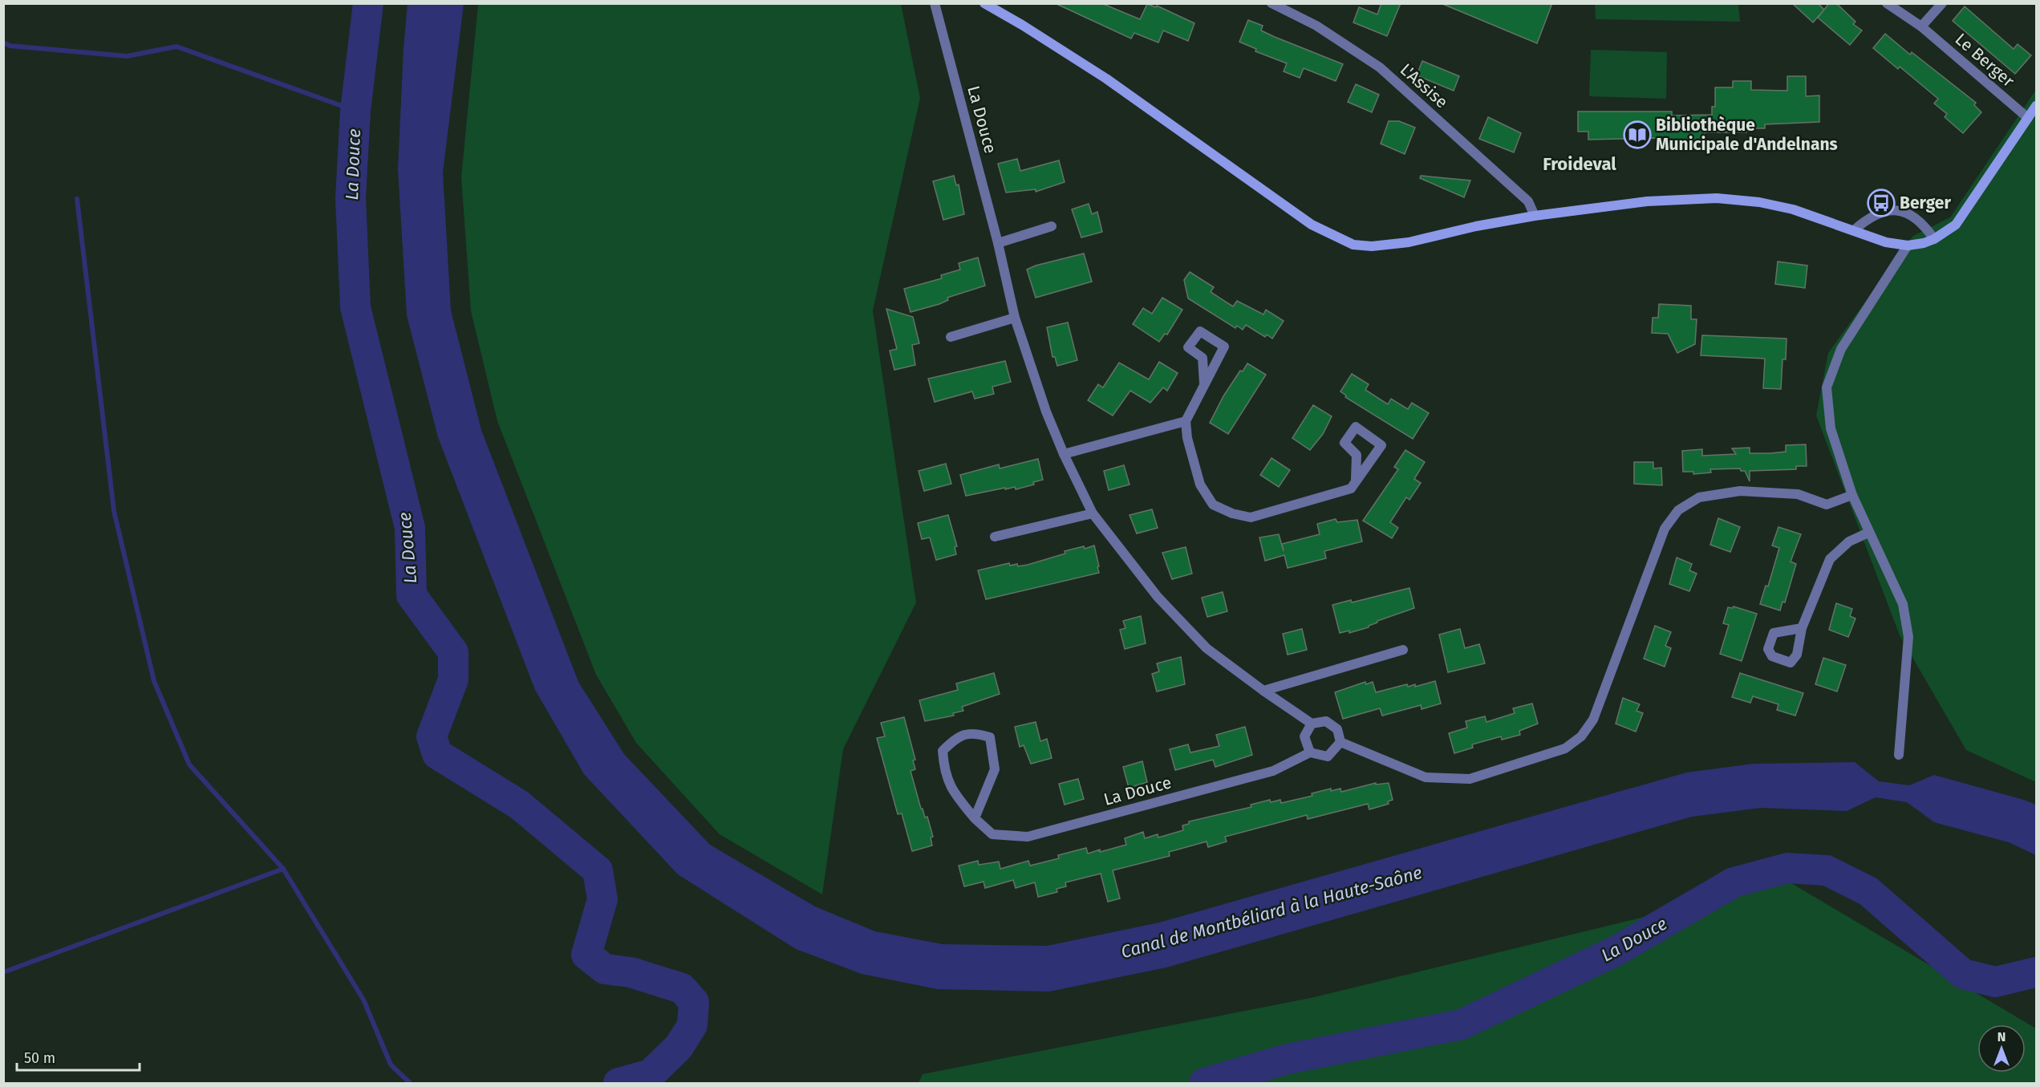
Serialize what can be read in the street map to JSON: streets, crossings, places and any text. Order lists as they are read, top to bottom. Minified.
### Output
{"streets":{"street":["Le Berger","L'Assise","La Douce"]},"districts":["Froideval"],"water":["La Douce","Canal de Montbéliard à la Haute-Saône"],"places":{"library":["Bibliothèque Municipale d'Andelnans"],"bus stop":["Berger"]},"scale_bar":"50 m","north":"top"}
